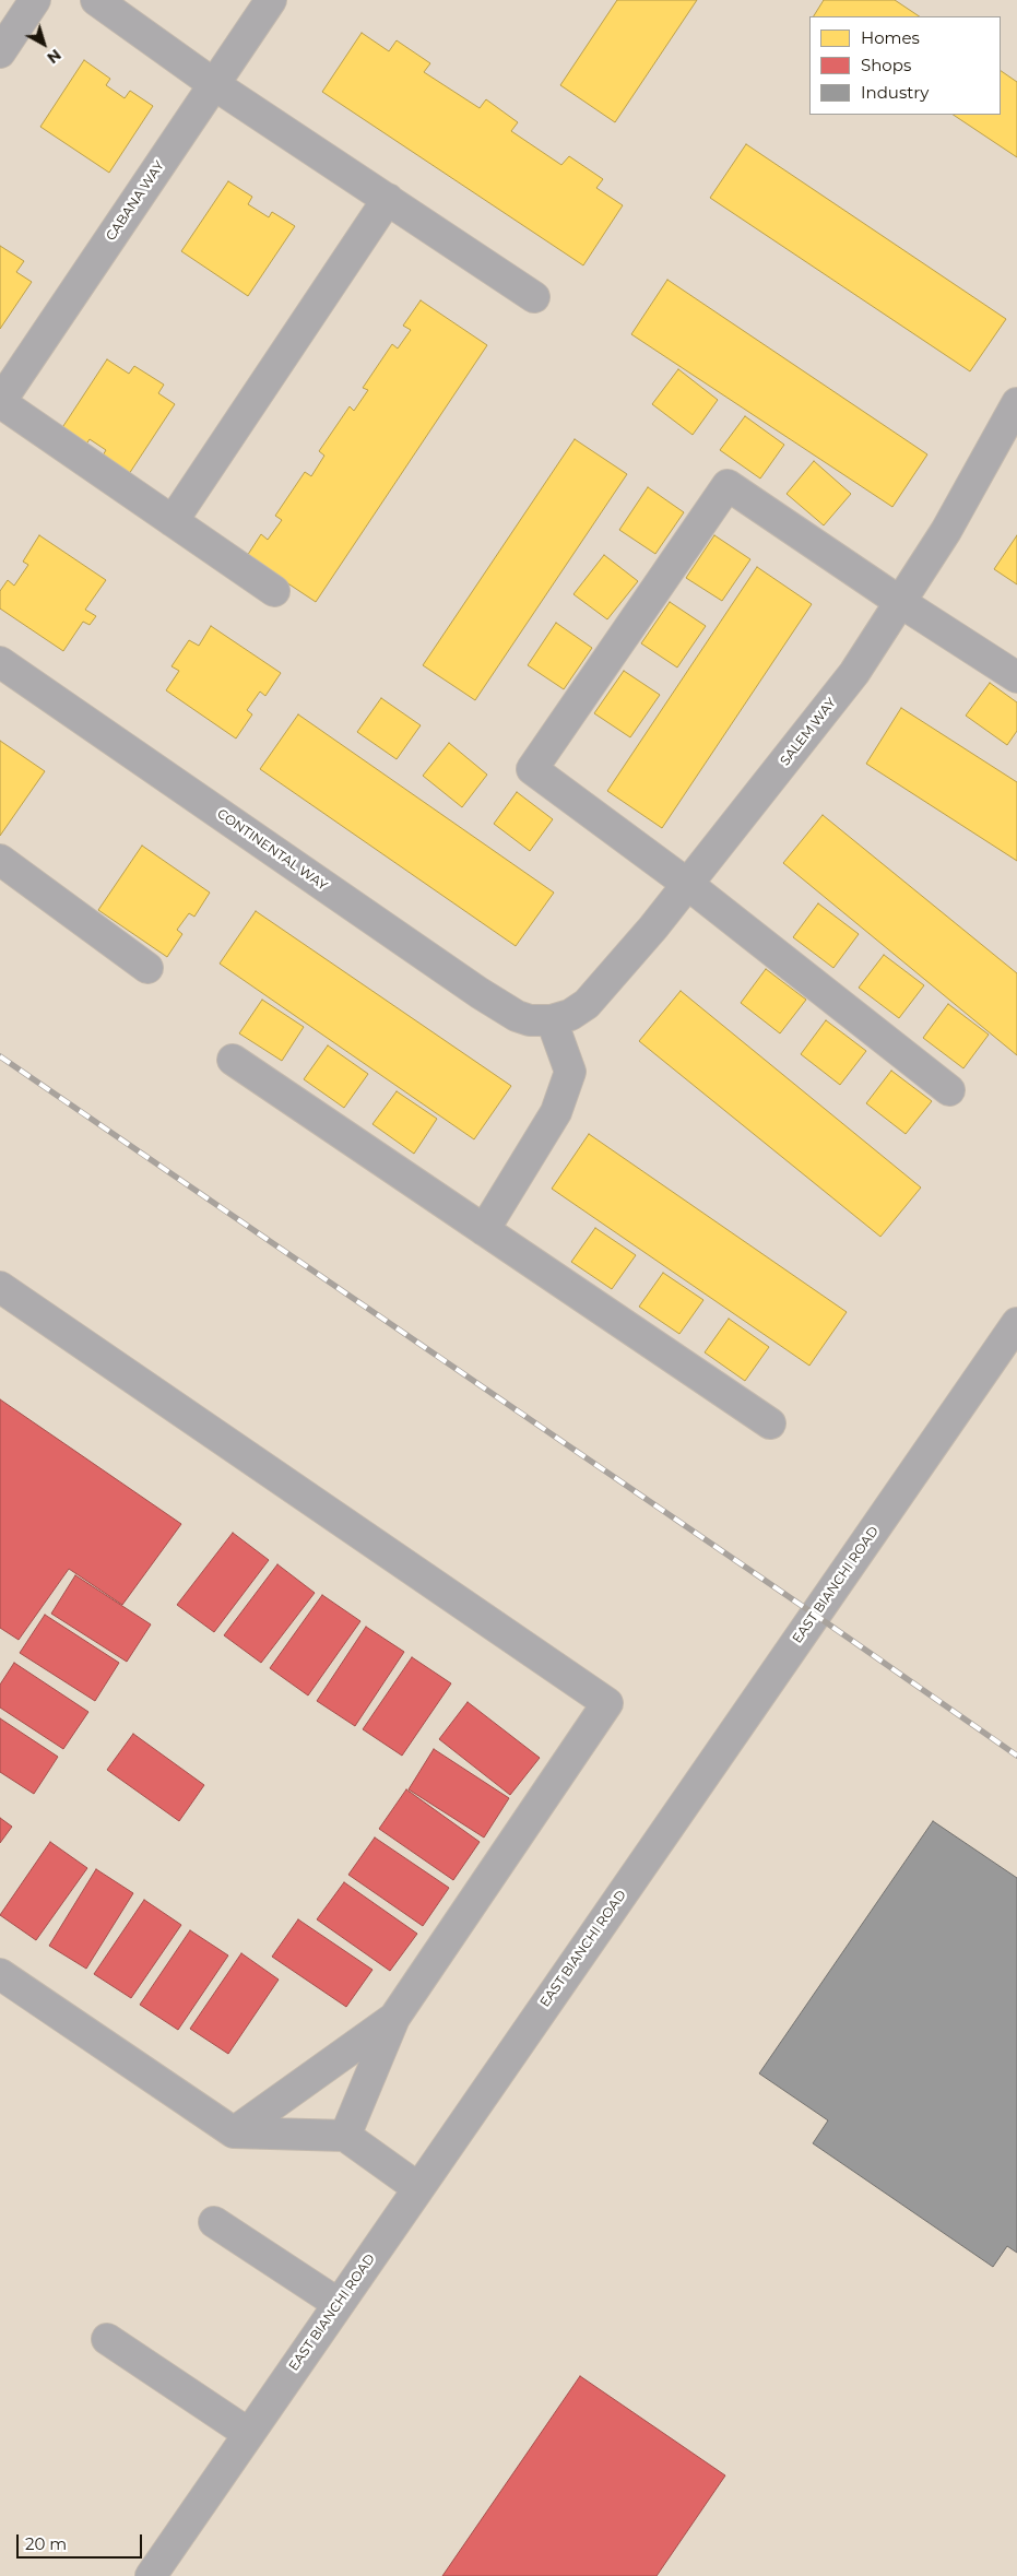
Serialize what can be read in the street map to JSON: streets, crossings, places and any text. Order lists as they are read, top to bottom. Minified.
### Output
{"streets":{"street":["CABANA WAY","SALEM WAY","CONTINENTAL WAY","EAST BIANCHI ROAD"]},"crossings":[["SALEM WAY","CONTINENTAL WAY"]],"legend":["Homes","Shops","Industry"],"scale_bar":"20 m","north":"bottom right"}
